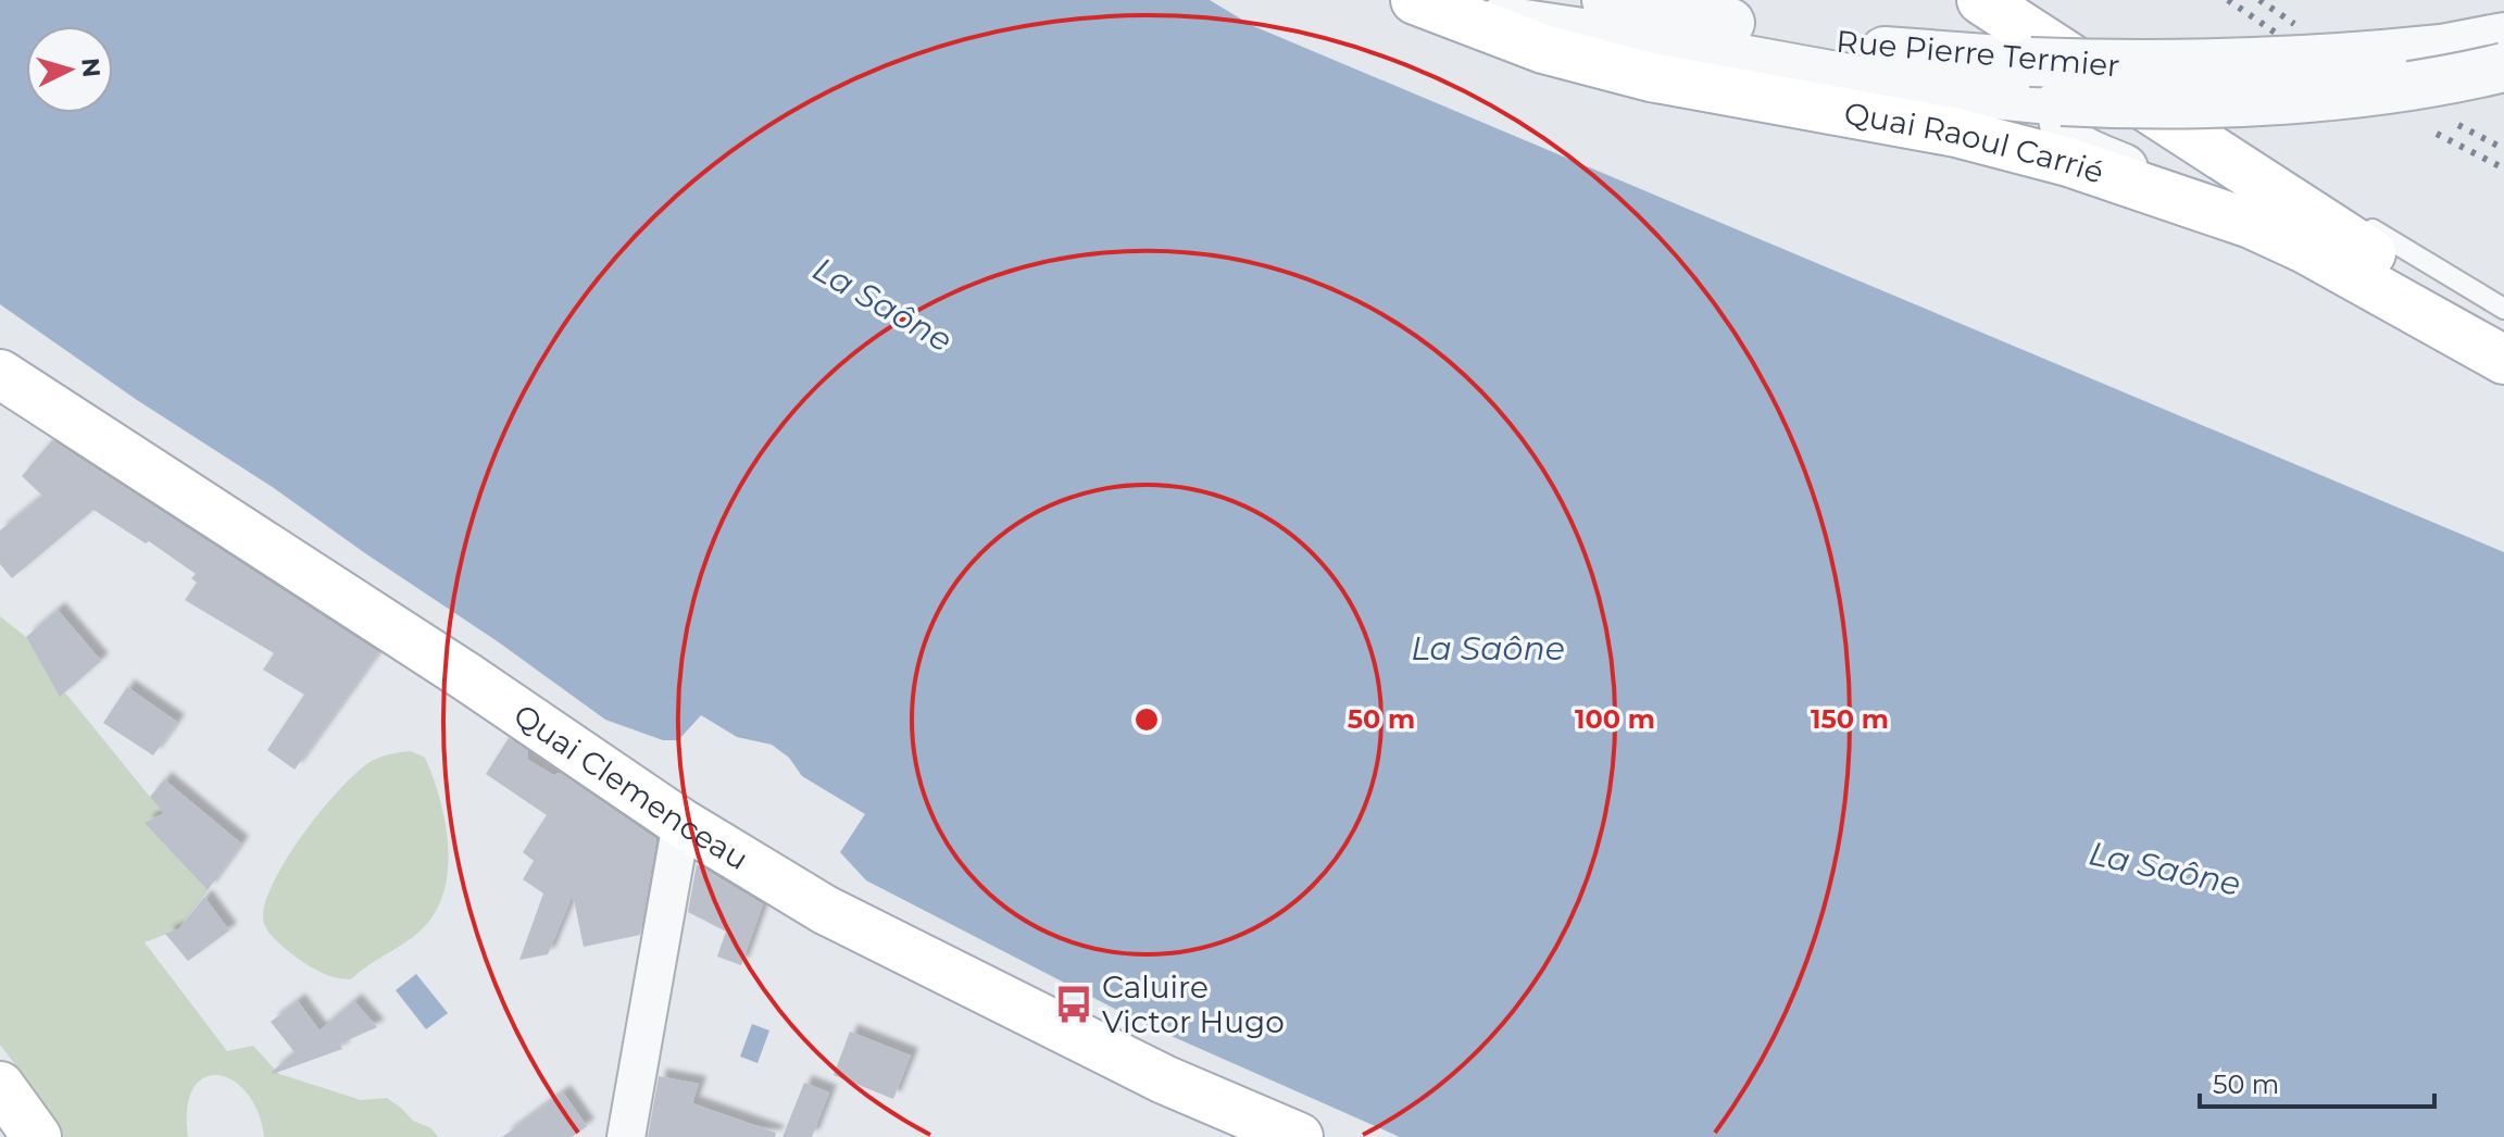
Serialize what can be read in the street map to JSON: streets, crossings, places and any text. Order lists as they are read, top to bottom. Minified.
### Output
{"streets":{"main road":["Quai Raoul Carrié","Quai Clemenceau"],"street":["Rue Pierre Termier"]},"crossings":[["Rue Pierre Termier","Quai Raoul Carrié"]],"water":["La Saône"],"places":{"bus stop":["Caluire Victor Hugo"]},"scale_bar":"50 m","north":"right","rings":["50 m","100 m","150 m"]}
